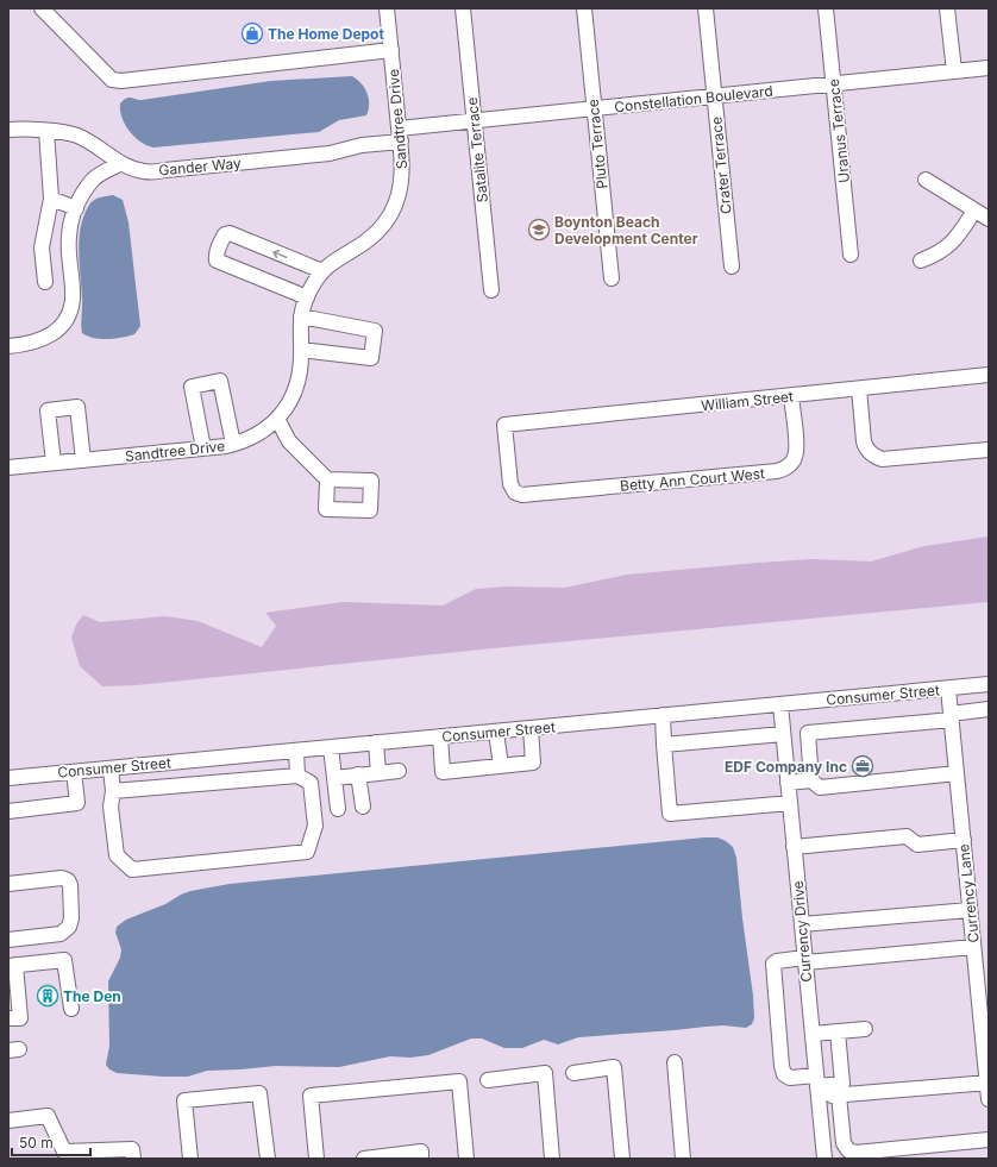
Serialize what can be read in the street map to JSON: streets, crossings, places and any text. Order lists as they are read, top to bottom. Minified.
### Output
{"streets":{"street":["Constellation Boulevard","Sandtree Drive","Uranus Terrace","Pluto Terrace","Satalite Terrace","Crater Terrace","Gander Way","William Street","Betty Ann Court West","Consumer Street","Currency Lane","Currency Drive"]},"crossings":[["Constellation Boulevard","Sandtree Drive"],["Constellation Boulevard","Uranus Terrace"],["Constellation Boulevard","Pluto Terrace"],["Constellation Boulevard","Satalite Terrace"],["Constellation Boulevard","Crater Terrace"],["Constellation Boulevard","Gander Way"],["Sandtree Drive","Gander Way"],["William Street","Betty Ann Court West"],["Consumer Street","Currency Lane"],["Consumer Street","Currency Drive"]],"places":{"shop":["The Home Depot"],"school or university":["Boynton Beach Development Center"],"office":["EDF Company Inc"],"building":["The Den"]},"scale_bar":"50 m"}
